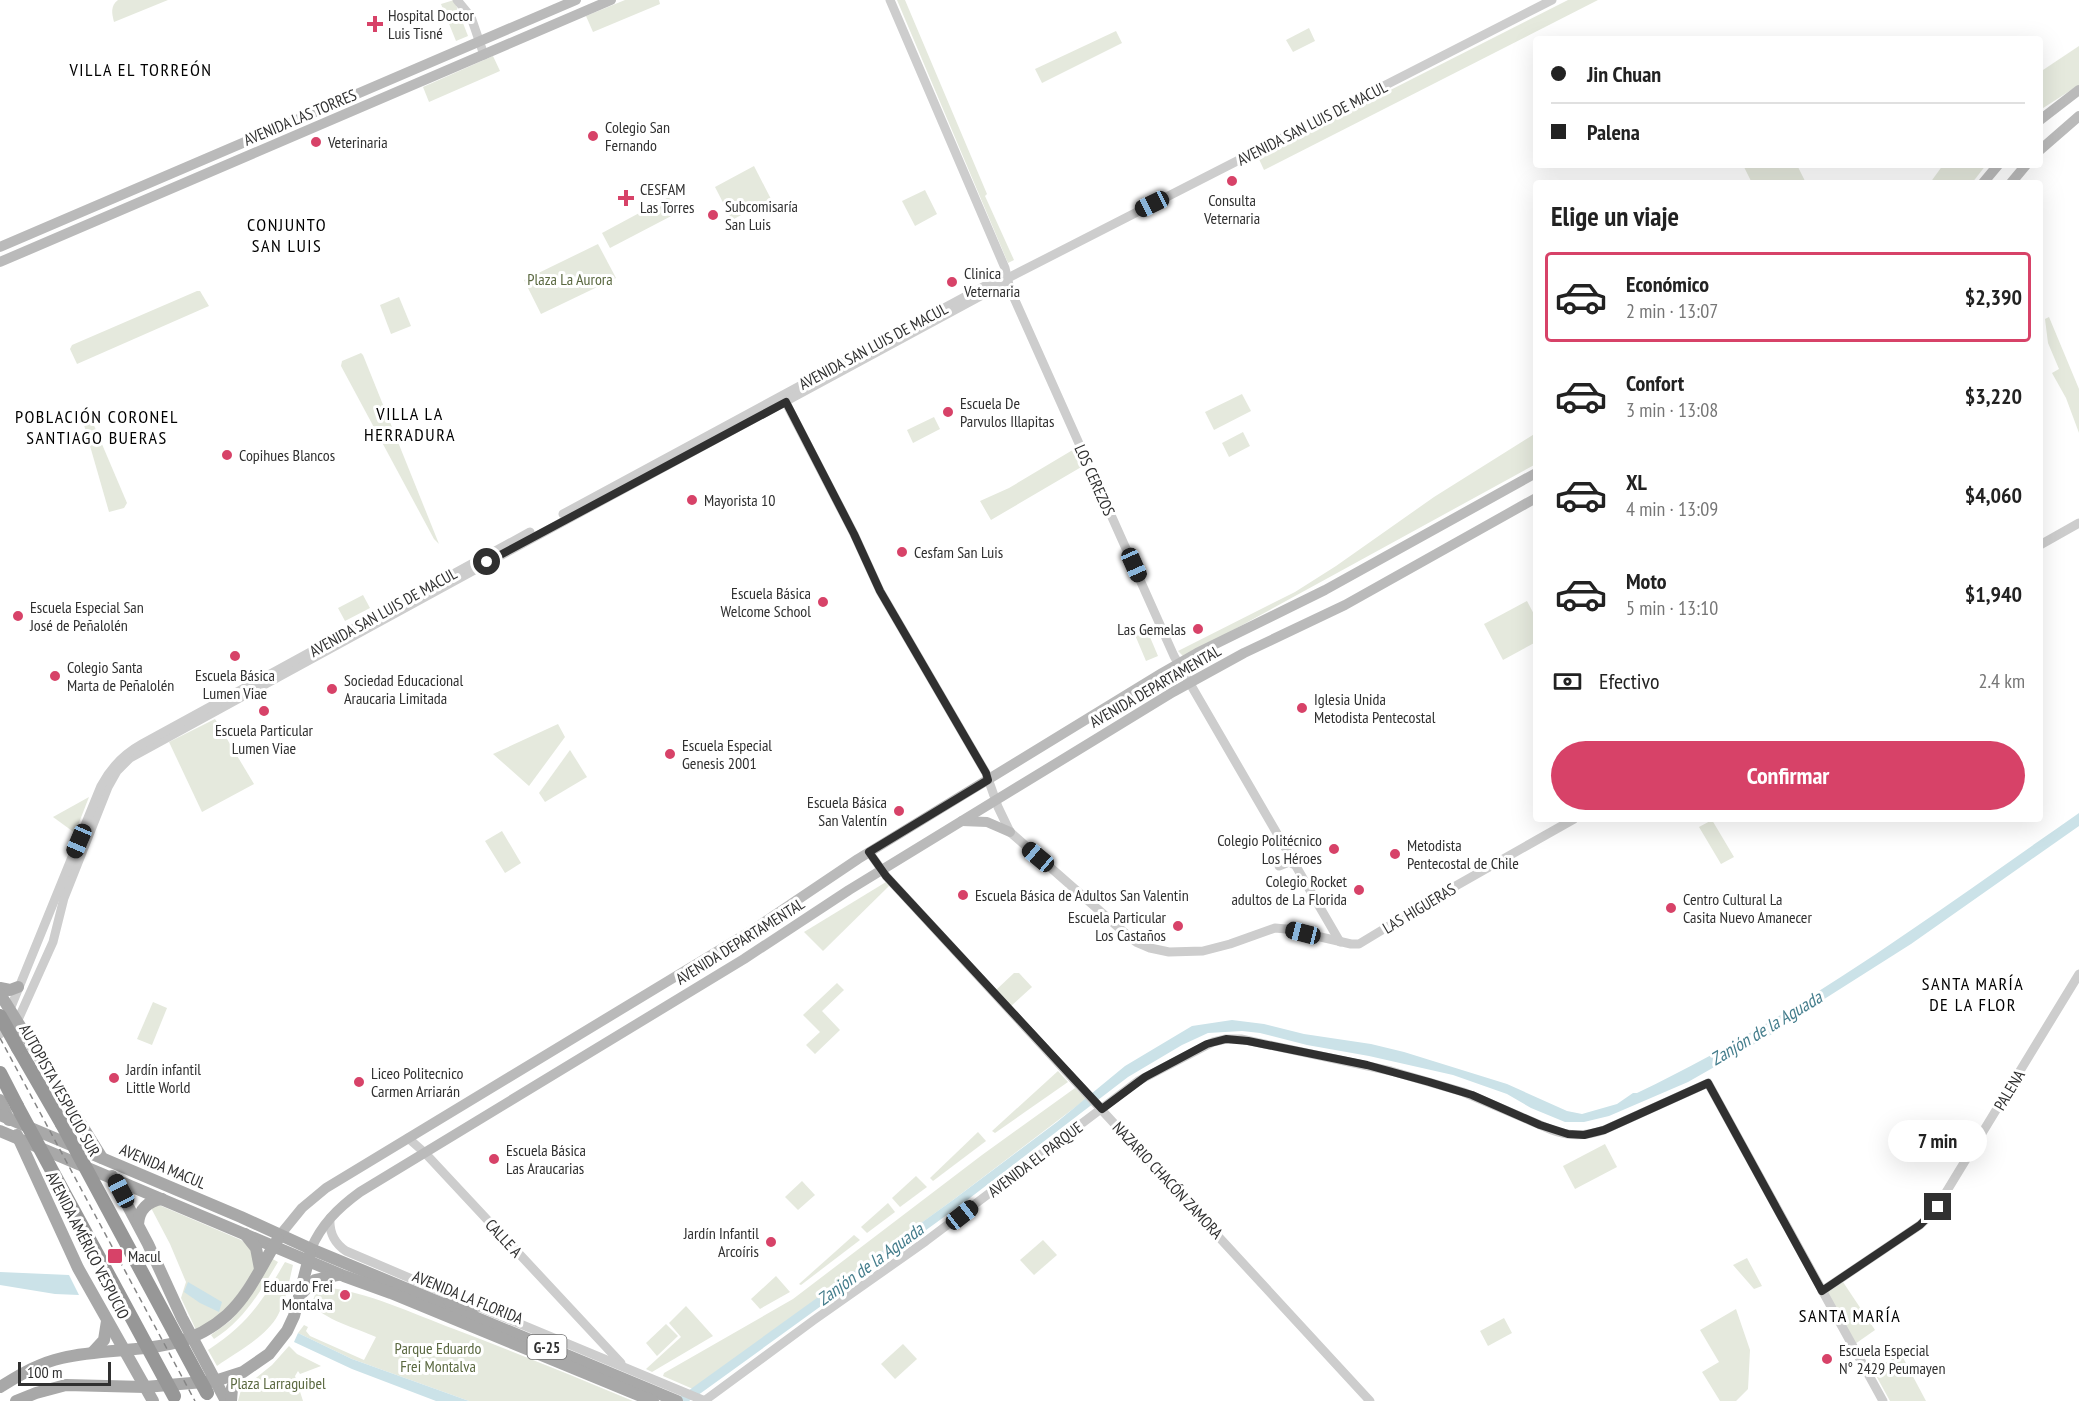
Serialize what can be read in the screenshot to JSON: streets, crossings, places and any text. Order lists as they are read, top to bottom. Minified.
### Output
{"streets":{"highway":["AUTOPISTA VESPUCIO SUR"],"main road":["AVENIDA LAS TORRES","AVENIDA DEPARTAMENTAL","AVENIDA MACUL","AVENIDA AMÉRICO VESPUCIO","AVENIDA LA FLORIDA","G-25"],"street":["AVENIDA SAN LUIS DE MACUL","LOS CEREZOS","LAS HIGUERAS","PALENA","AVENIDA EL PARQUE","NAZARIO CHACÓN ZAMORA","CALLE A"]},"crossings":[["AVENIDA SAN LUIS DE MACUL","LOS CEREZOS"],["AVENIDA SAN LUIS DE MACUL","AUTOPISTA VESPUCIO SUR"],["LOS CEREZOS","AVENIDA DEPARTAMENTAL"],["LOS CEREZOS","LAS HIGUERAS"],["AVENIDA DEPARTAMENTAL","AVENIDA MACUL"],["AVENIDA DEPARTAMENTAL","NAZARIO CHACÓN ZAMORA"],["AVENIDA DEPARTAMENTAL","CALLE A"],["AVENIDA DEPARTAMENTAL","AVENIDA AMÉRICO VESPUCIO"],["AVENIDA DEPARTAMENTAL","AVENIDA LA FLORIDA"],["PALENA","AVENIDA EL PARQUE"],["AVENIDA EL PARQUE","NAZARIO CHACÓN ZAMORA"],["AVENIDA EL PARQUE","AVENIDA LA FLORIDA"],["AVENIDA MACUL","AVENIDA AMÉRICO VESPUCIO"],["AVENIDA MACUL","AVENIDA LA FLORIDA"],["CALLE A","AVENIDA LA FLORIDA"]],"districts":["VILLA EL TORREÓN","CONJUNTO SAN LUIS","VILLA LA HERRADURA","POBLACIÓN CORONEL SANTIAGO BUERAS","SANTA MARÍA DE LA FLOR","SANTA MARÍA"],"water":["Zanjón de la Aguada"],"parks":["Plaza La Aurora","Parque Eduardo Frei Montalva","Plaza Larraguibel"],"places":{"health":["Hospital Doctor Luis Tisné","CESFAM Las Torres"],"other":["Colegio San Fernando","Veterinaria","Consulta Veternaria","Subcomisaría San Luis","Clinica Veternaria","Escuela De Parvulos Illapitas","Copihues Blancos","Mayorista 10","Cesfam San Luis","Escuela Básica Welcome School","Escuela Especial San José de Peñalolén","Las Gemelas","Escuela Básica Lumen Viae","Colegio Santa Marta de Peñalolén","Sociedad Educacional Araucaria Limitada","Iglesia Unida Metodista Pentecostal","Escuela Particular Lumen Viae","Escuela Especial Genesis 2001","Escuela Básica San Valentín","Colegio Politécnico Los Héroes","Metodista Pentecostal de Chile","Colegio Rocket adultos de La Florida","Escuela Básica de Adultos San Valentin","Centro Cultural La Casita Nuevo Amanecer","Escuela Particular Los Castaños","Jardín infantil Little World","Liceo Politecnico Carmen Arriarán","Escuela Básica Las Araucarias","Jardín Infantil Arcoíris","Eduardo Frei Montalva","Escuela Especial N° 2429 Peumayen"],"transit":["Macul"]},"scale_bar":"100 m","page":{"banner":["Jin Chuan","Palena"],"heading":"Elige un viaje","list":[{"name":"Económico","note":"2 min · 13:07","value":"$2,390"},{"name":"Confort","note":"3 min · 13:08","value":"$3,220"},{"name":"XL","note":"4 min · 13:09","value":"$4,060"},{"name":"Moto","note":"5 min · 13:10","value":"$1,940"}],"pay":["Efectivo","2.4 km"],"buttons":"Confirmar","bubble":"7 min","scale":"100 m"}}
